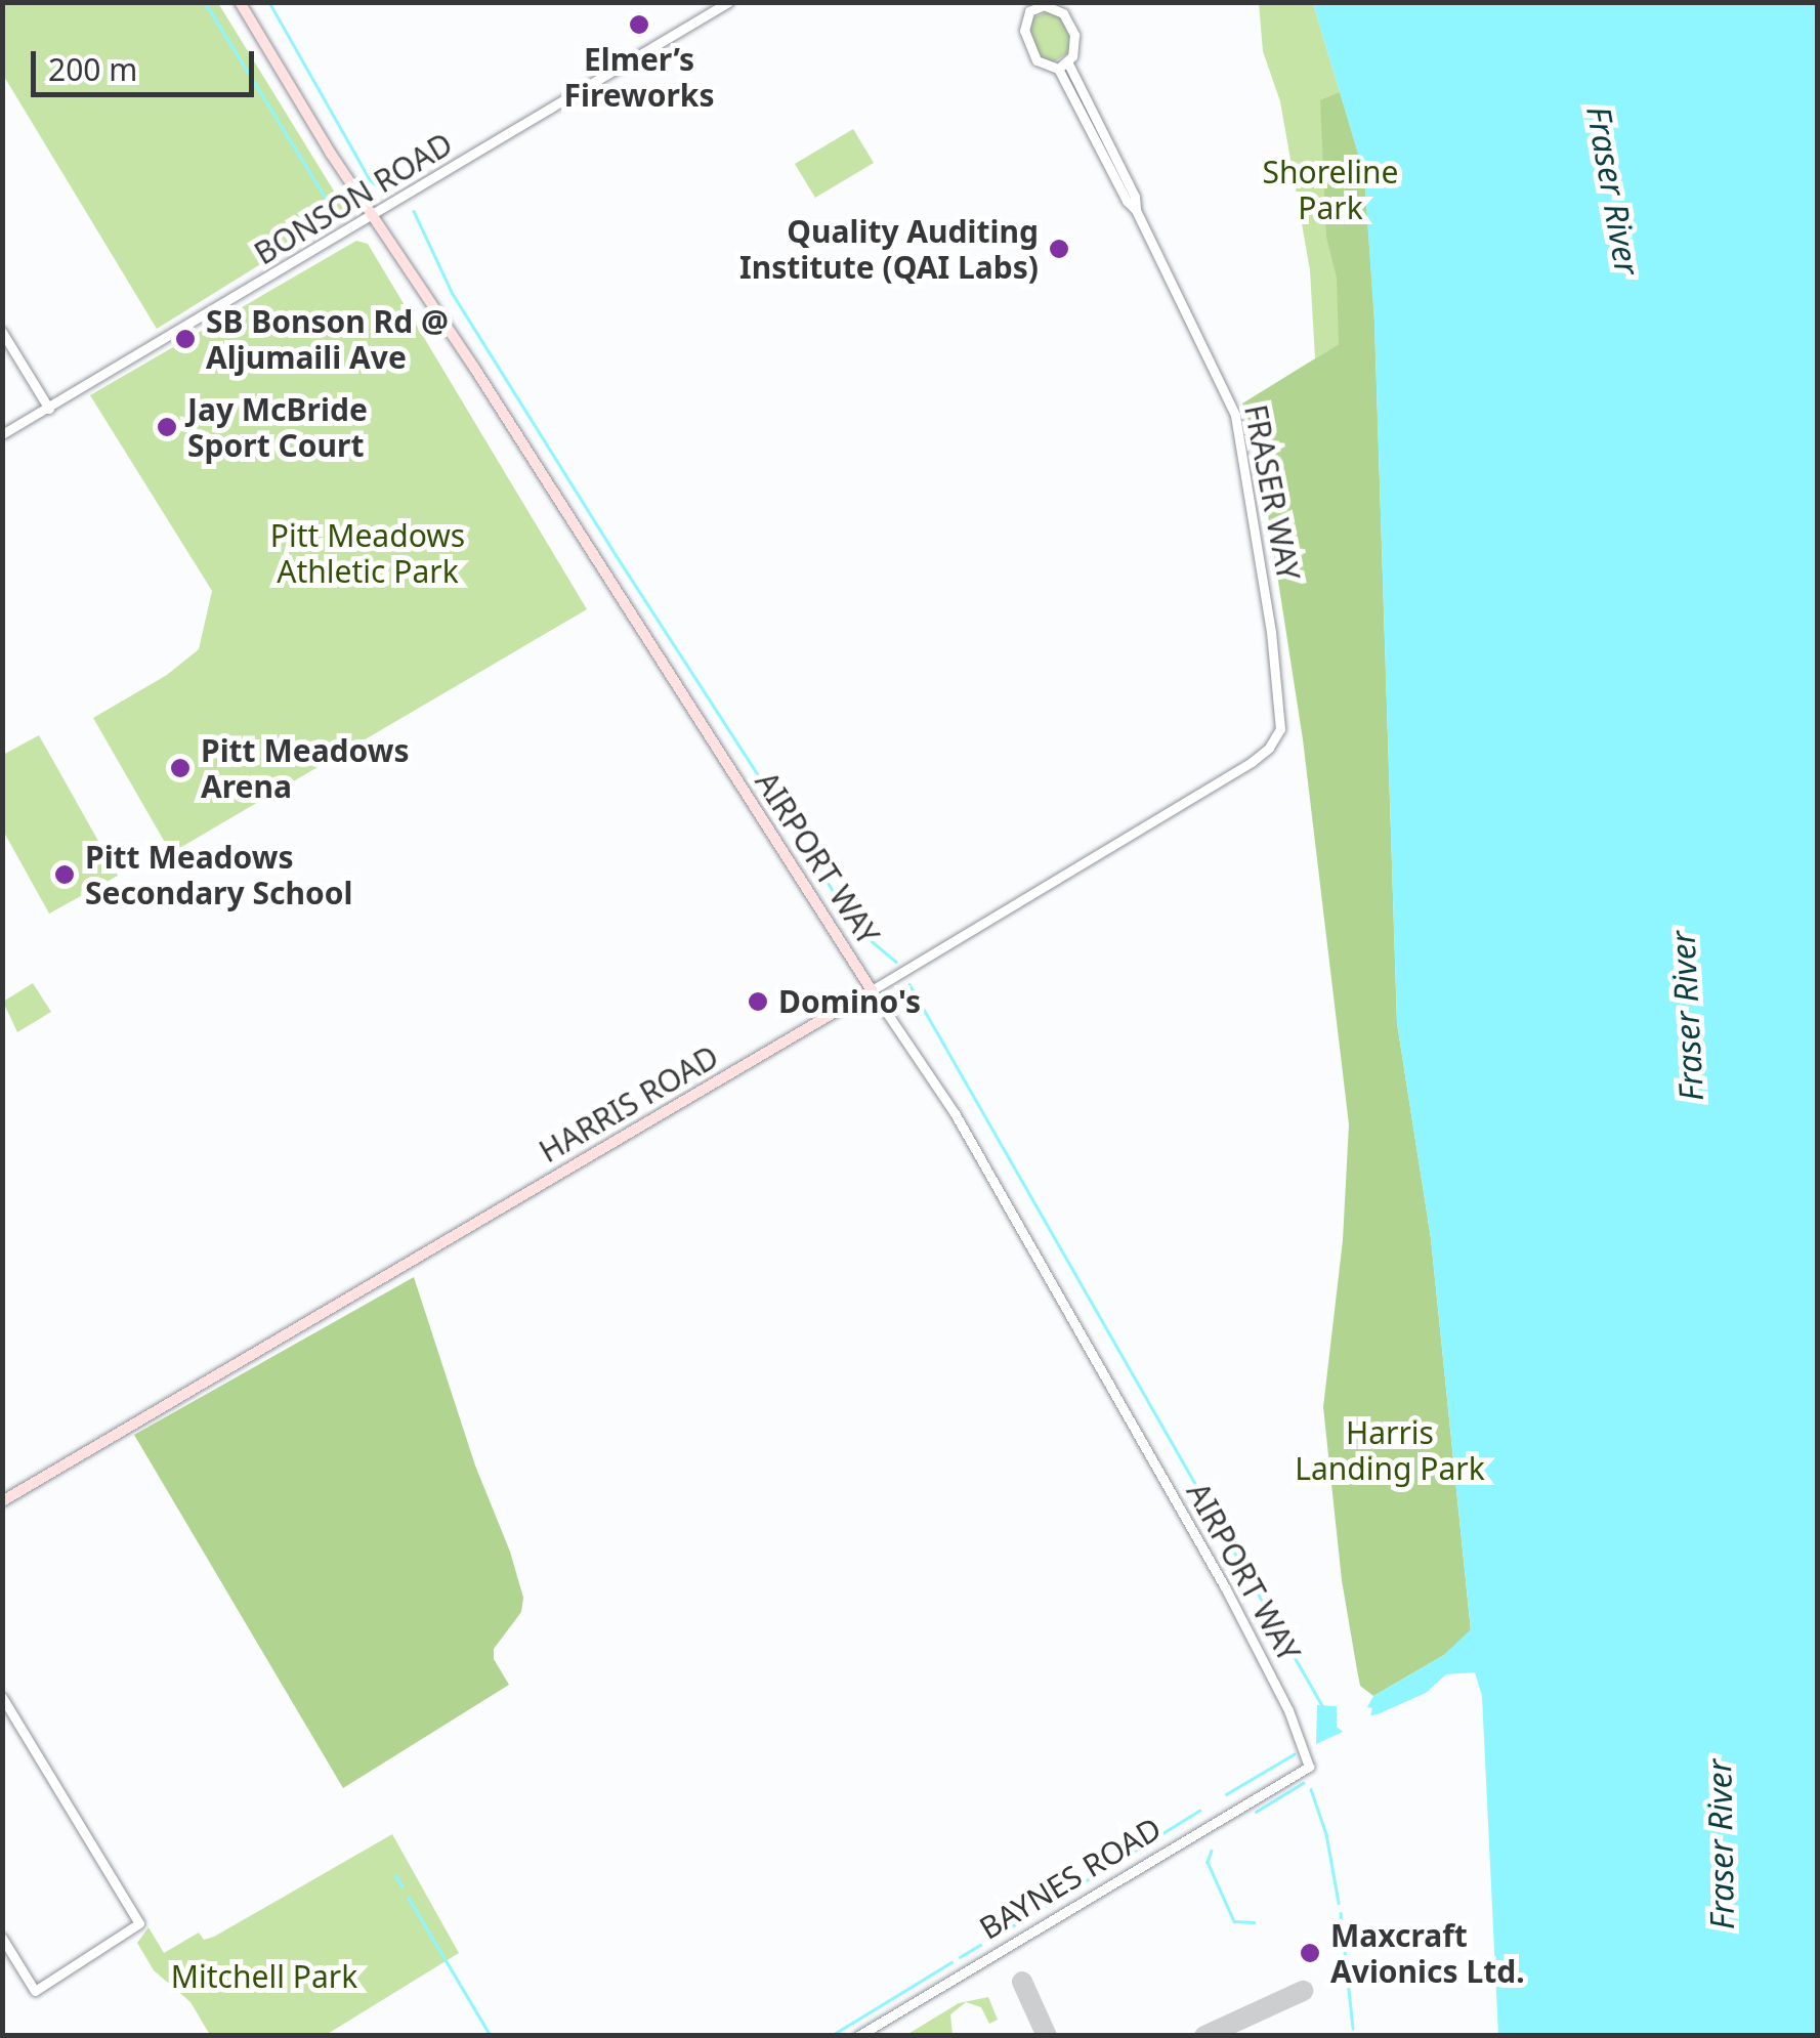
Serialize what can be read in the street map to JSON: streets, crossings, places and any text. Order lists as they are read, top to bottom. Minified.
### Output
{"streets":{"main road":["AIRPORT WAY","HARRIS ROAD"],"street":["BONSON ROAD","FRASER WAY","BAYNES ROAD"]},"crossings":[["BONSON ROAD","AIRPORT WAY"],["FRASER WAY","HARRIS ROAD"],["AIRPORT WAY","HARRIS ROAD"],["AIRPORT WAY","BAYNES ROAD"]],"water":["Fraser River"],"parks":["Shoreline Park","Pitt Meadows Athletic Park","Harris Landing Park","Mitchell Park"],"places":["Elmer’s Fireworks","Quality Auditing Institute (QAI Labs)","SB Bonson Rd @ Aljumaili Ave","Jay McBride Sport Court","Pitt Meadows Arena","Pitt Meadows Secondary School","Domino's","Maxcraft Avionics Ltd."],"scale_bar":"200 m"}
